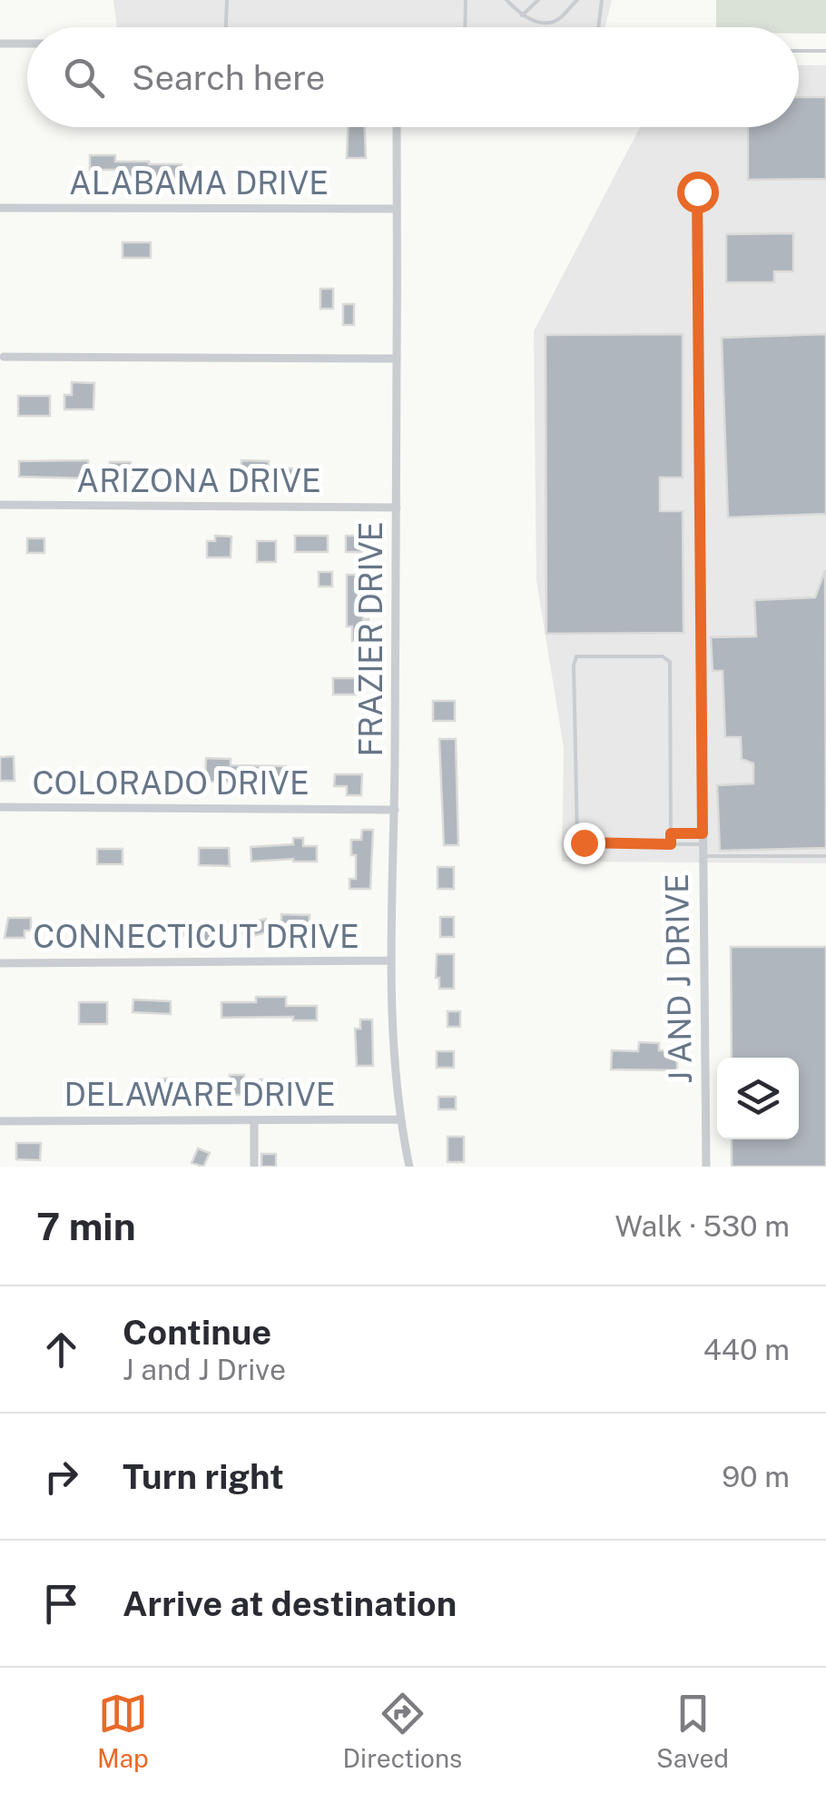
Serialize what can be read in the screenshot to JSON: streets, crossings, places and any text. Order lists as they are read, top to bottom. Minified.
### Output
{"streets":{"street":["ALABAMA DRIVE","ARIZONA DRIVE","FRAZIER DRIVE","COLORADO DRIVE","CONNECTICUT DRIVE","J AND J DRIVE","DELAWARE DRIVE"]},"crossings":[["ALABAMA DRIVE","FRAZIER DRIVE"],["ARIZONA DRIVE","FRAZIER DRIVE"],["FRAZIER DRIVE","COLORADO DRIVE"],["FRAZIER DRIVE","CONNECTICUT DRIVE"],["FRAZIER DRIVE","DELAWARE DRIVE"]],"page":{"search":"Search here","heading":["7 min","Walk · 530 m"],"list":[["Continue","J and J Drive","440 m"],["Turn right","90 m"],"Arrive at destination"],"nav":["Map","Directions","Saved"]}}
